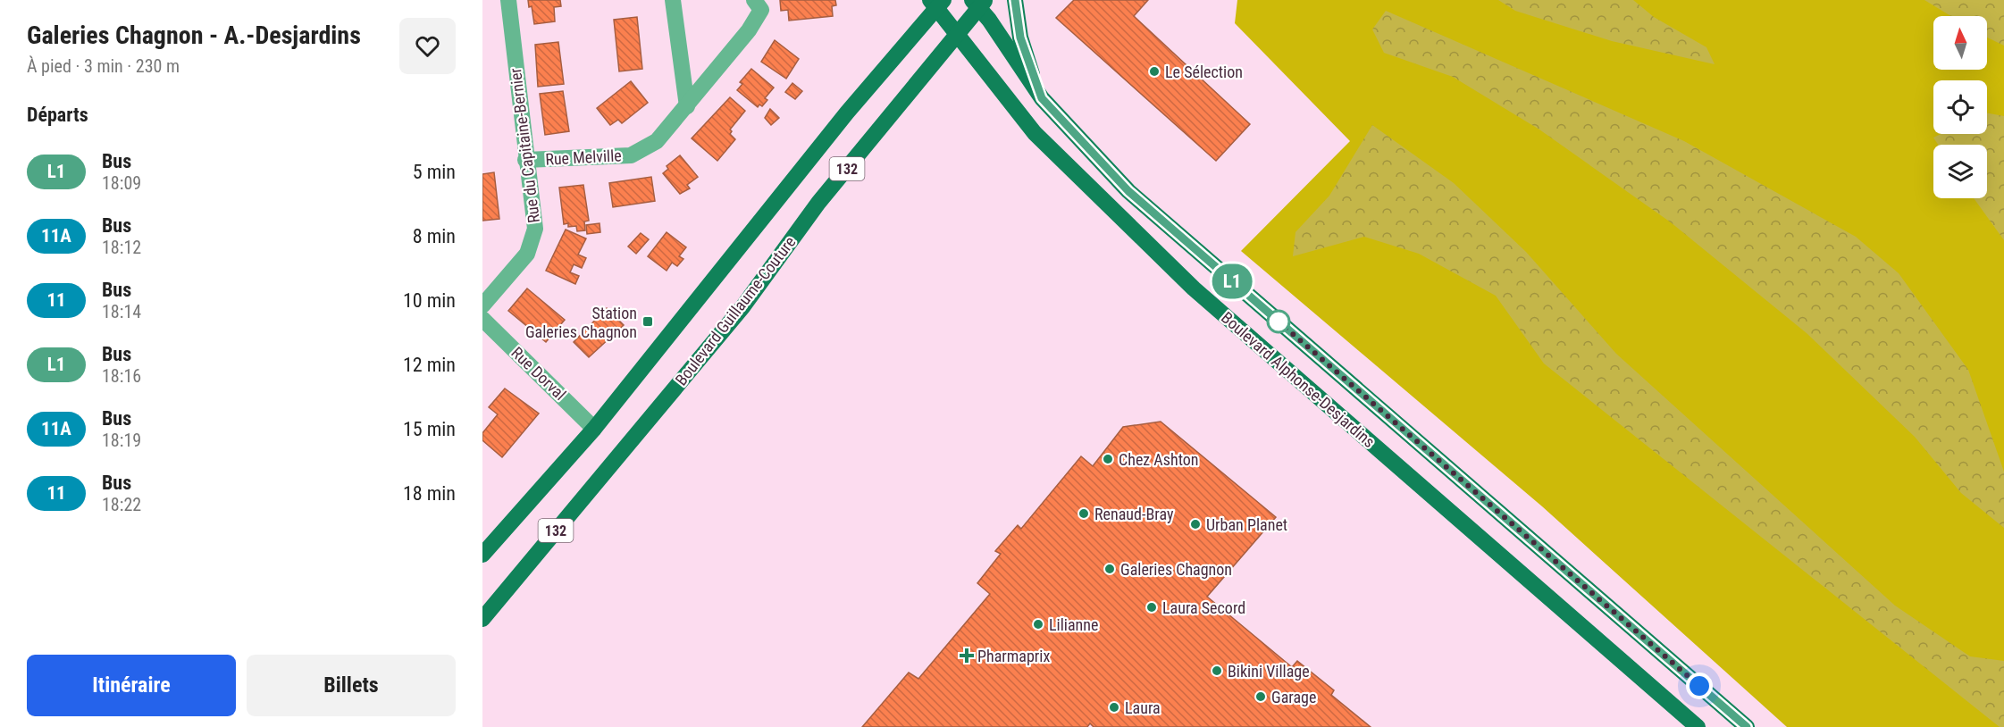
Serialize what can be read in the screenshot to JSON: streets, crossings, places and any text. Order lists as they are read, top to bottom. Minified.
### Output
{"streets":{"main road":["132","Boulevard Guillaume-Couture","Boulevard Alphonse-Desjardins"],"street":["Rue du Capitaine-Bernier","Rue Melville","Rue Dorval"]},"crossings":[["Rue du Capitaine-Bernier","Rue Melville"],["132","Rue Dorval"],["132","Boulevard Alphonse-Desjardins"],["Boulevard Guillaume-Couture","Boulevard Alphonse-Desjardins"]],"places":{"other":["Le Sélection","Chez Ashton","Renaud-Bray","Urban Planet","Galeries Chagnon","Laura Secord","Lilianne","Bikini Village","Garage","Laura"],"transit":["Station Galeries Chagnon"],"health":["Pharmaprix"]},"lines":["bus line L1"],"north":"top","page":{"heading":[["Galeries Chagnon - A.-Desjardins","À pied · 3 min · 230 m"],"Départs"],"on_map":"L1","list":[{"mark":"L1","name":"Bus","note":"18:09","value":"5 min"},{"mark":"11A","name":"Bus","note":"18:12","value":"8 min"},{"mark":"11","name":"Bus","note":"18:14","value":"10 min"},{"mark":"L1","name":"Bus","note":"18:16","value":"12 min"},{"mark":"11A","name":"Bus","note":"18:19","value":"15 min"},{"mark":"11","name":"Bus","note":"18:22","value":"18 min"}],"buttons":["Itinéraire","Billets"]}}
